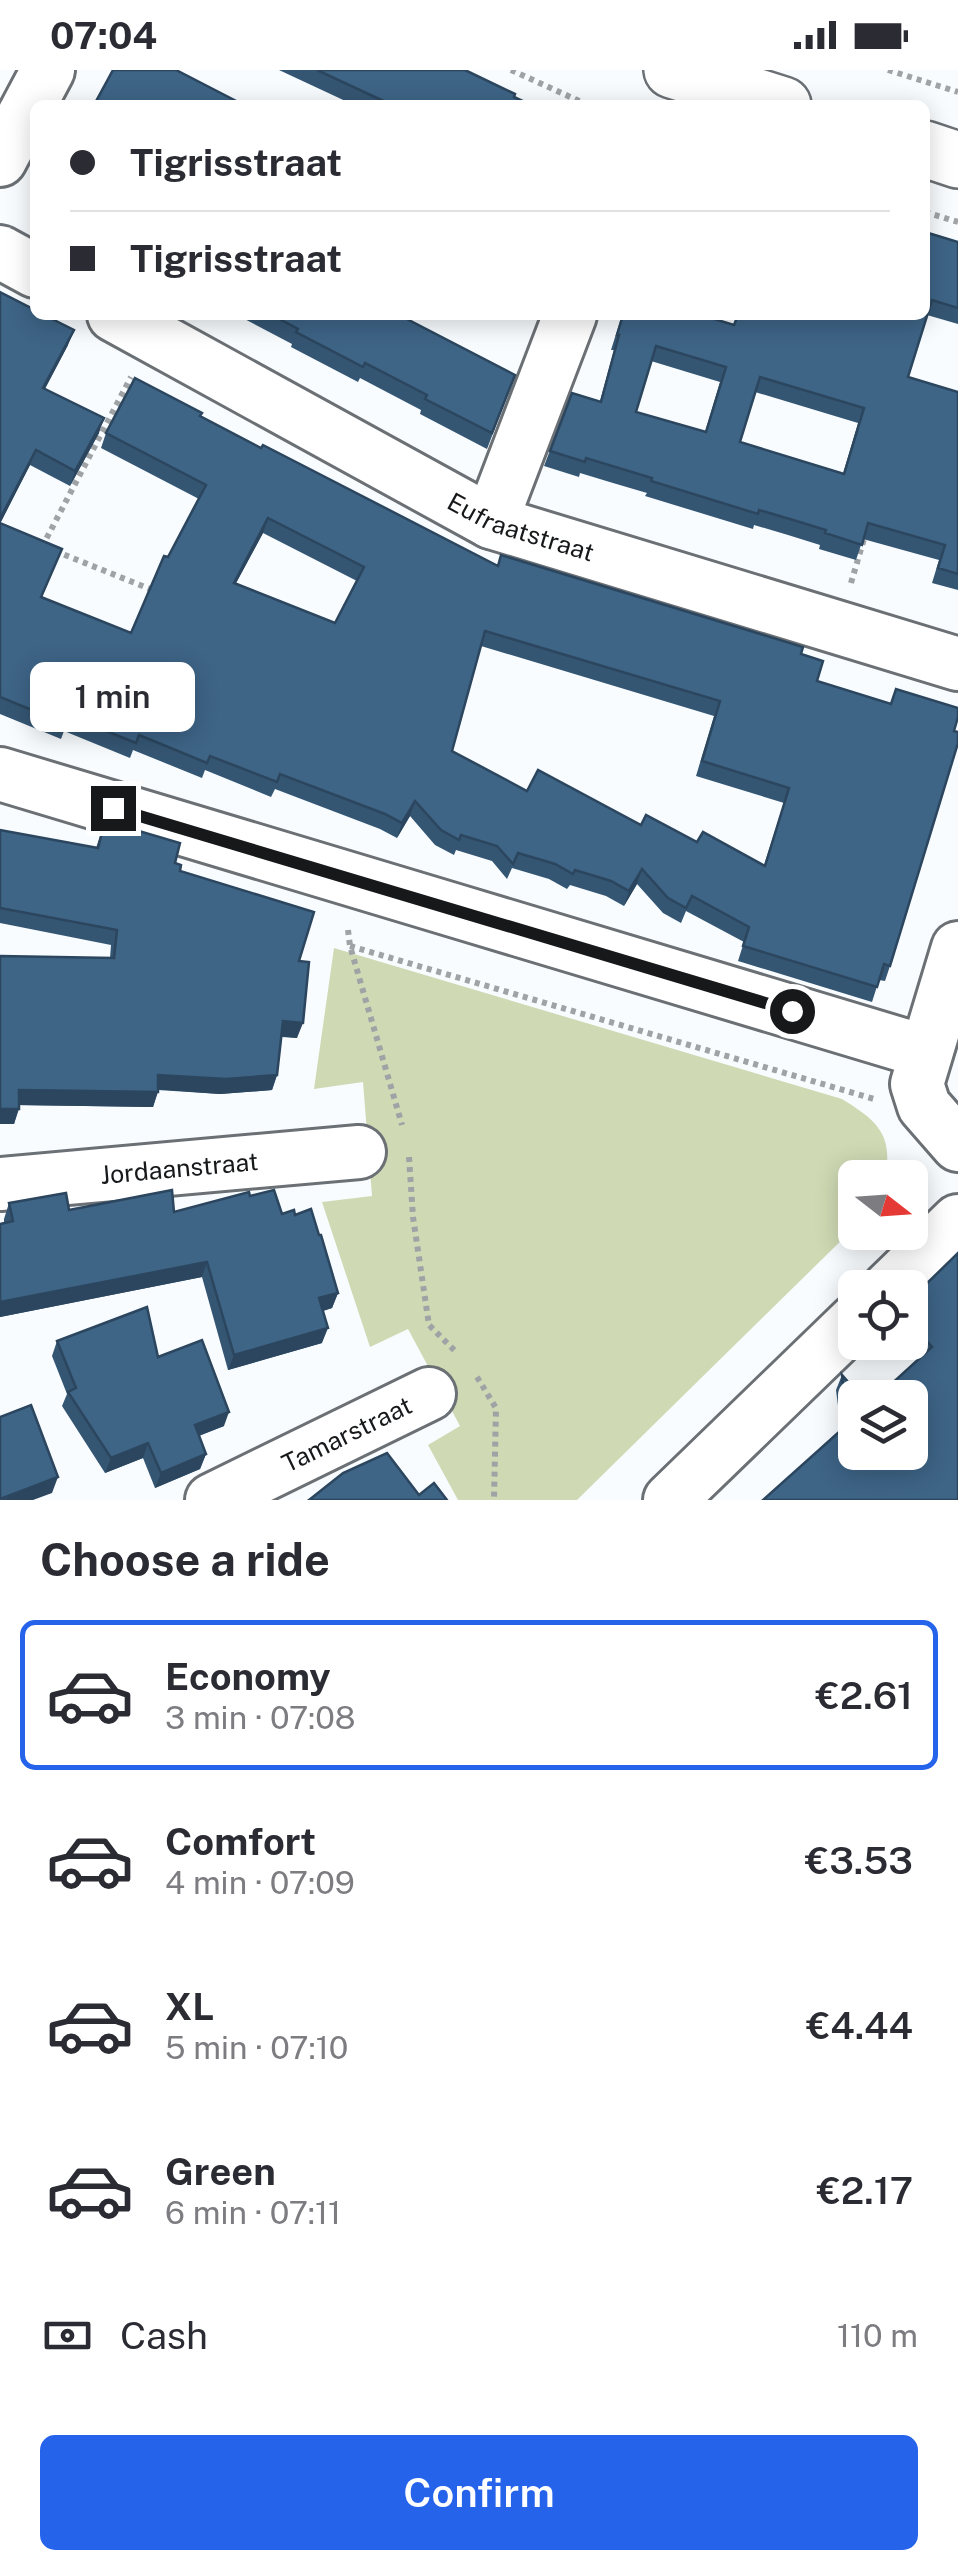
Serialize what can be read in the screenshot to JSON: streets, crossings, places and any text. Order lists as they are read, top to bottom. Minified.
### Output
{"streets":{"street":["Eufraatstraat","Jordaanstraat","Tamarstraat"]},"north":"right","page":{"status":"07:04","banner":["Tigrisstraat","Tigrisstraat"],"bubble":"1 min","heading":"Choose a ride","list":[{"name":"Economy","note":"3 min · 07:08","value":"€2.61"},{"name":"Comfort","note":"4 min · 07:09","value":"€3.53"},{"name":"XL","note":"5 min · 07:10","value":"€4.44"},{"name":"Green","note":"6 min · 07:11","value":"€2.17"}],"pay":["Cash","110 m"],"buttons":"Confirm"}}
